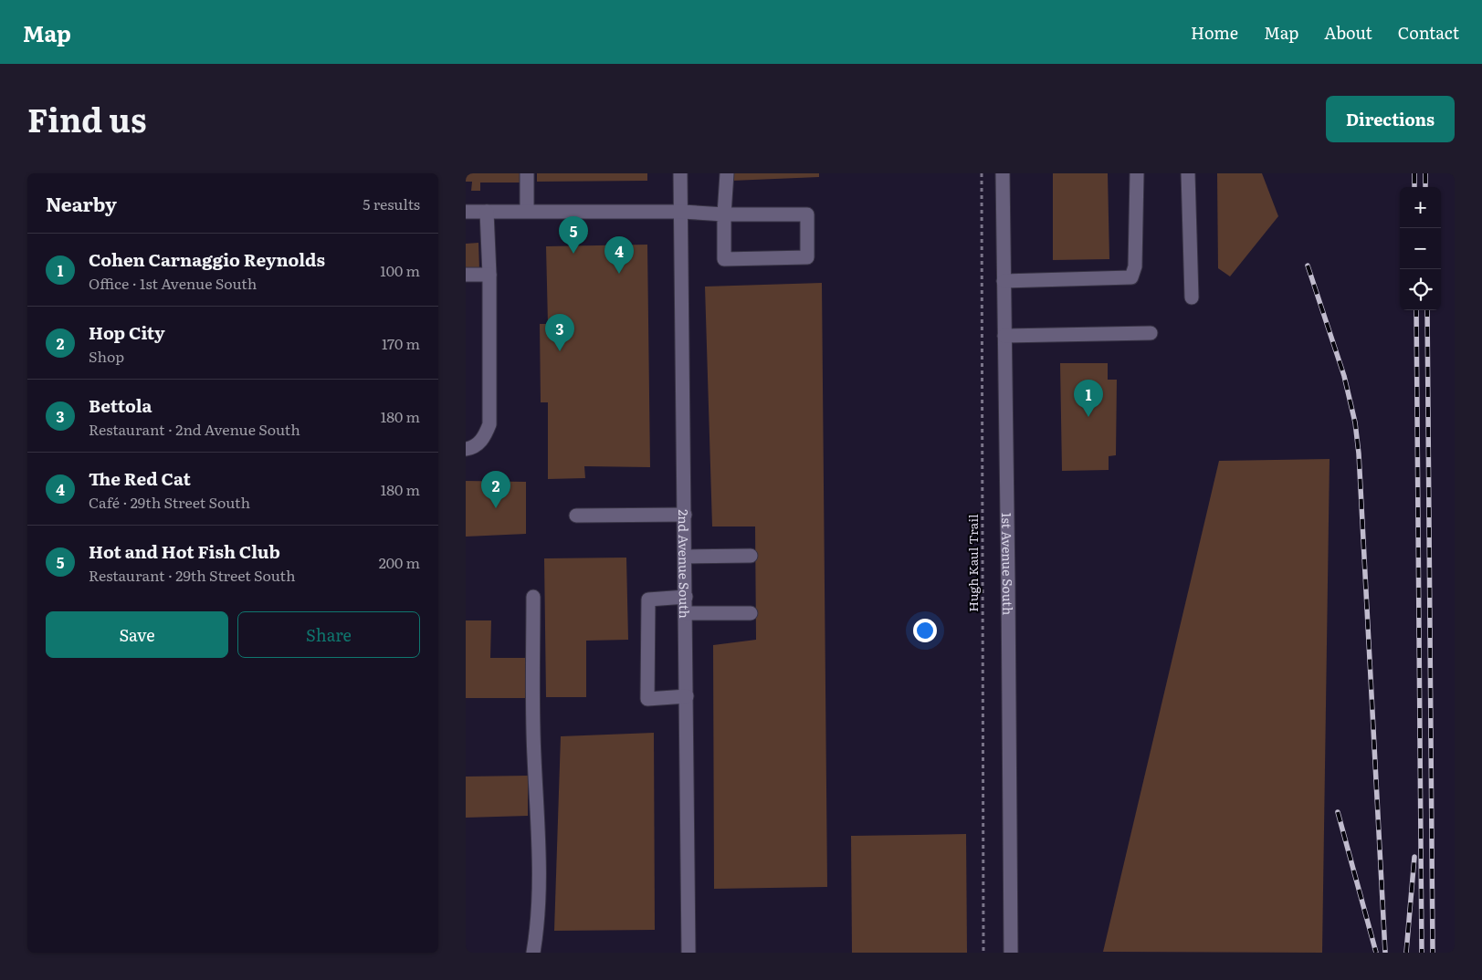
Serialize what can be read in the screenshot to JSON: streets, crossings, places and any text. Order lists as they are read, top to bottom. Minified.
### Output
{"streets":{"street":["2nd Avenue South","1st Avenue South"],"path":["Hugh Kaul Trail"]},"page":{"header":"Map","nav":["Home","Map","About","Contact"],"title":"Find us","buttons":["Directions",["Save","Share"]],"heading":["Nearby","5 results"],"map_buttons":["+","−"],"pins":["5","4","3","1","2"],"list":[{"mark":"1","name":"Cohen Carnaggio Reynolds","note":"Office · 1st Avenue South","value":"100 m"},{"mark":"2","name":"Hop City","note":"Shop","value":"170 m"},{"mark":"3","name":"Bettola","note":"Restaurant · 2nd Avenue South","value":"180 m"},{"mark":"4","name":"The Red Cat","note":"Café · 29th Street South","value":"180 m"},{"mark":"5","name":"Hot and Hot Fish Club","note":"Restaurant · 29th Street South","value":"200 m"}]}}
